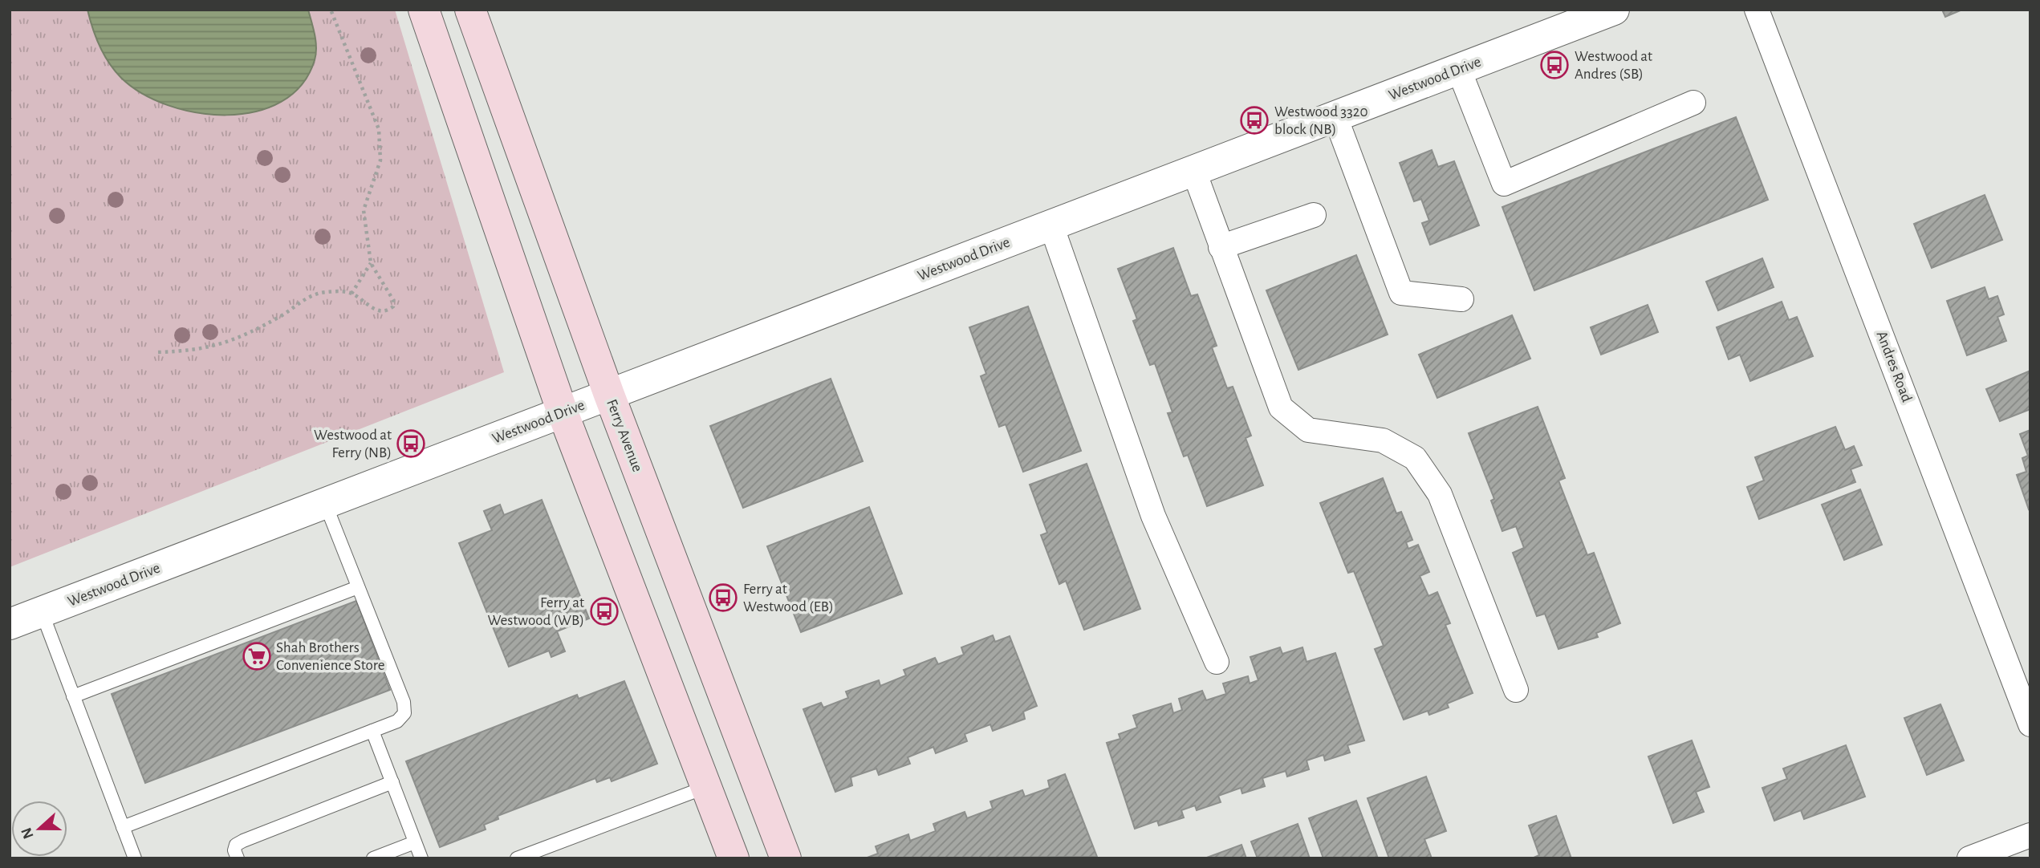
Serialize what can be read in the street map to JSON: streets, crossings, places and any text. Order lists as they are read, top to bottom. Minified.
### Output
{"streets":{"main road":["Ferry Avenue"],"street":["Westwood Drive","Andres Road"]},"crossings":[["Westwood Drive","Ferry Avenue"]],"places":{"bus stop":["Westwood at Andres (SB)","Westwood 3320 block (NB)","Westwood at Ferry (NB)","Ferry at Westwood (EB)","Ferry at Westwood (WB)"],"supermarket":["Shah Brothers Convenience Store"]},"north":"left"}
